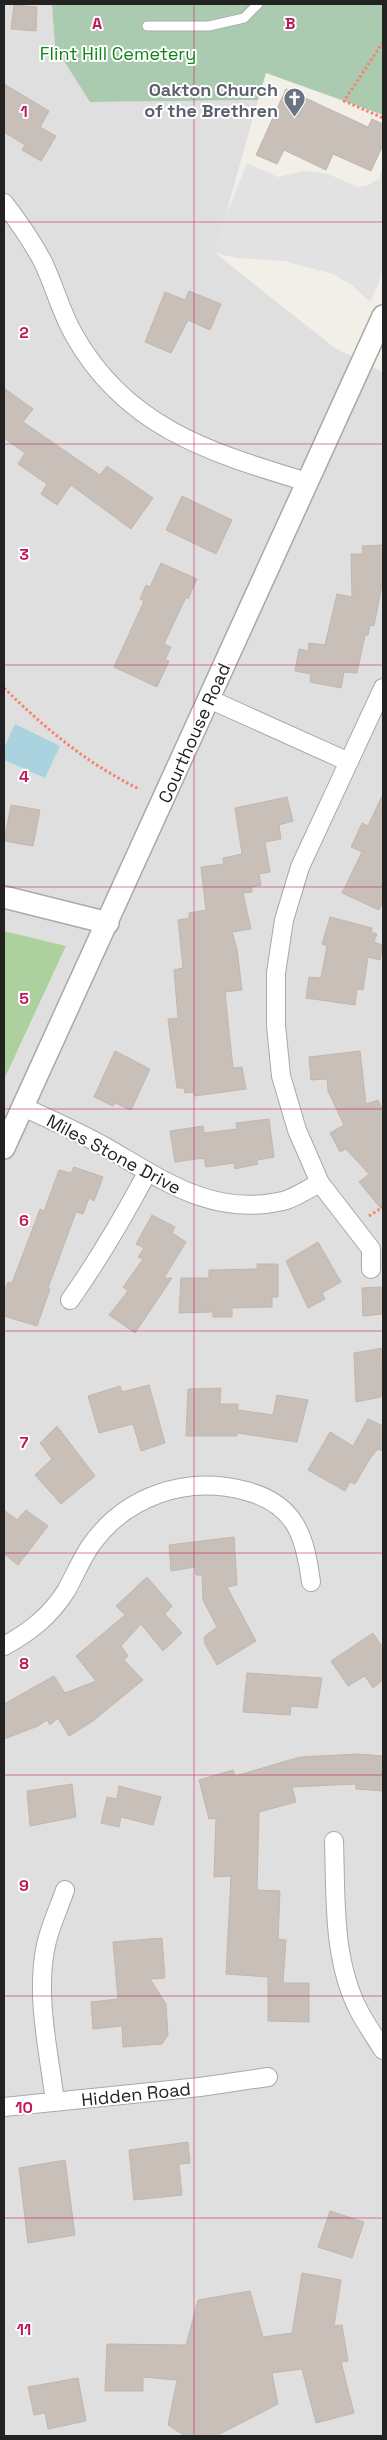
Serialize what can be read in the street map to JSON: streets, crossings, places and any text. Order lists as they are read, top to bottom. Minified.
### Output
{"streets":{"street":["Courthouse Road","Miles Stone Drive","Hidden Road"]},"crossings":[["Courthouse Road","Miles Stone Drive"]],"parks":["Flint Hill Cemetery"],"places":{"church":["Oakton Church of the Brethren"]},"grid":{"columns":["A","B"],"rows":["1","2","3","4","5","6","7","8","9","10","11"]}}
